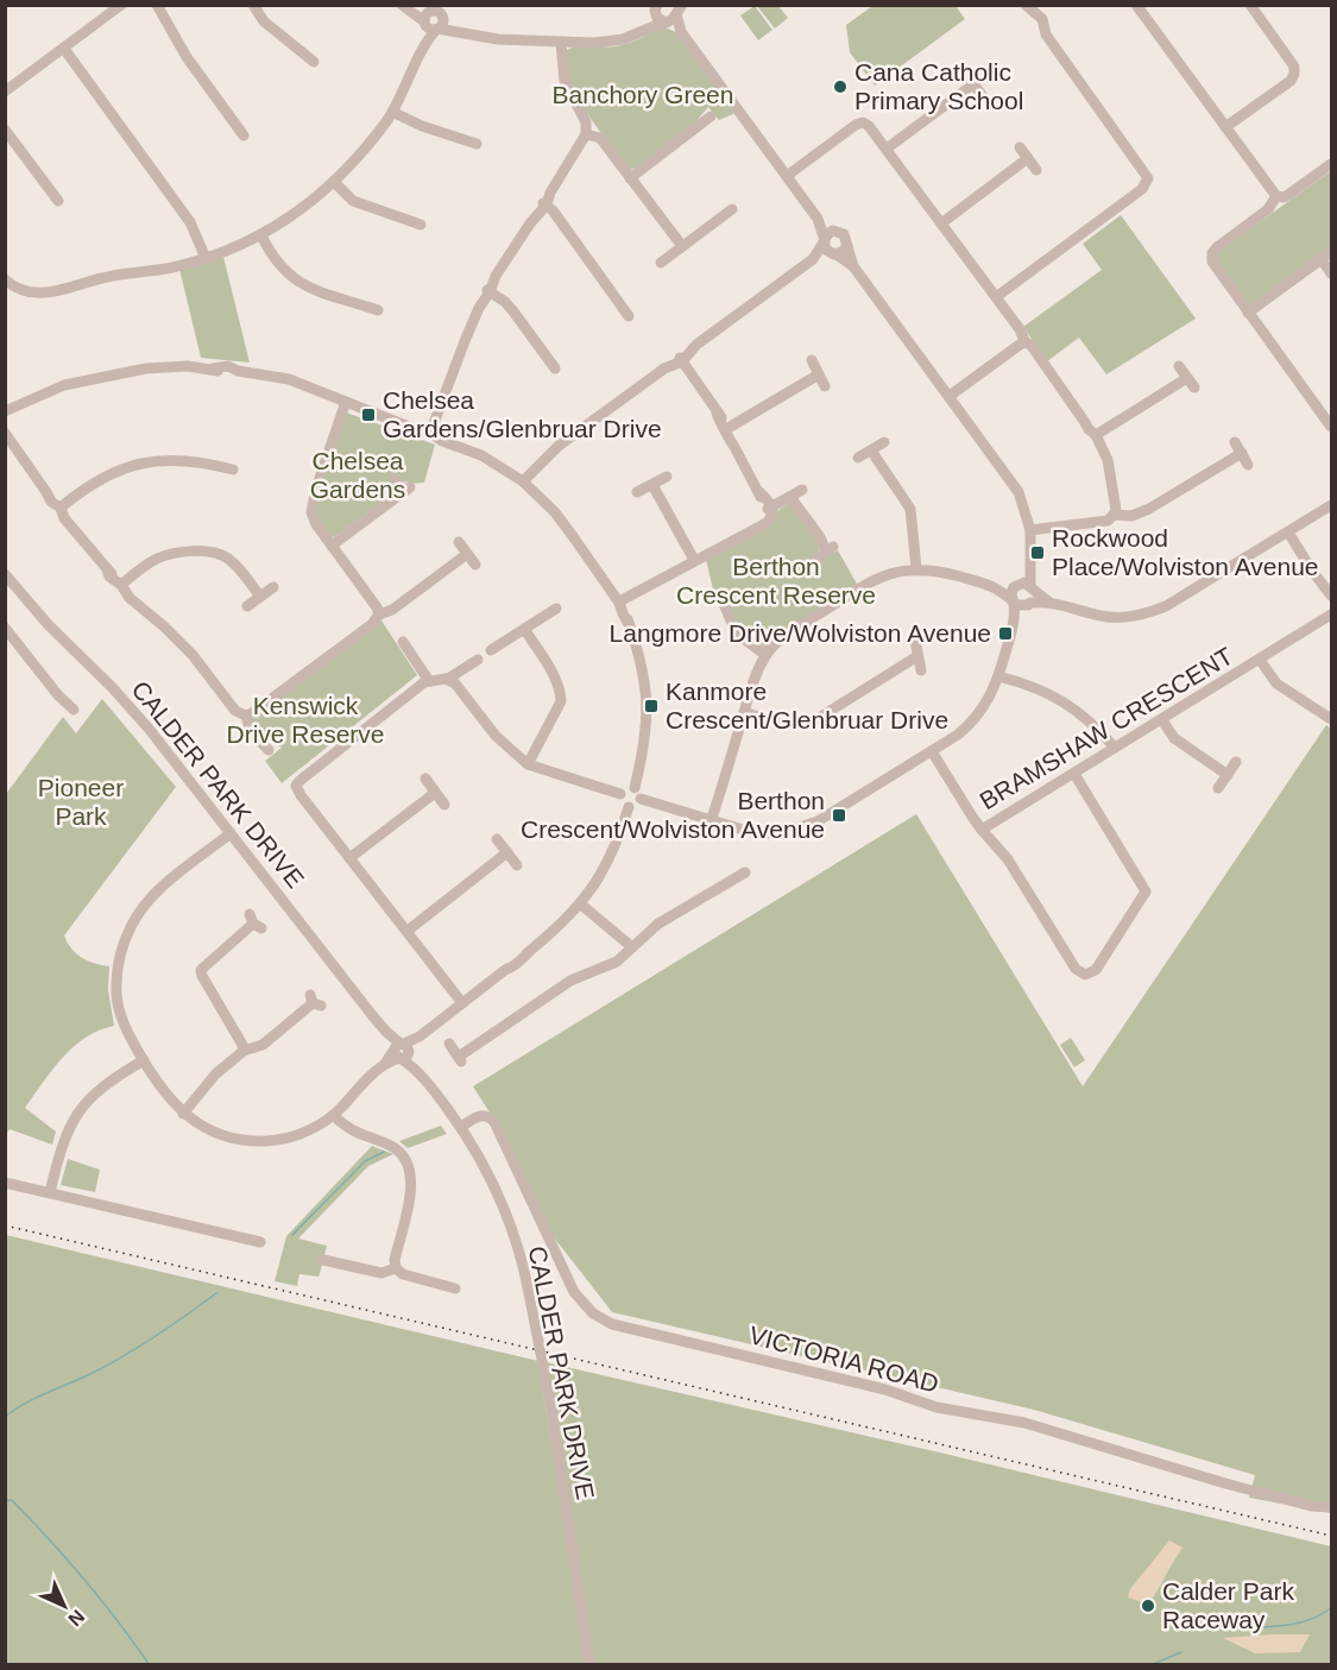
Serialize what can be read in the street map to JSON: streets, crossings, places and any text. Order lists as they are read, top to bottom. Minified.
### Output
{"streets":{"street":["BRAMSHAW CRESCENT","CALDER PARK DRIVE","VICTORIA ROAD"]},"crossings":[["CALDER PARK DRIVE","VICTORIA ROAD"]],"parks":["Banchory Green","Chelsea Gardens","Berthon Crescent Reserve","Kenswick Drive Reserve","Pioneer Park"],"places":{"other":["Cana Catholic Primary School","Calder Park Raceway"],"transit":["Chelsea Gardens/Glenbruar Drive","Rockwood Place/Wolviston Avenue","Langmore Drive/Wolviston Avenue","Kanmore Crescent/Glenbruar Drive","Berthon Crescent/Wolviston Avenue"]},"north":"bottom right"}
